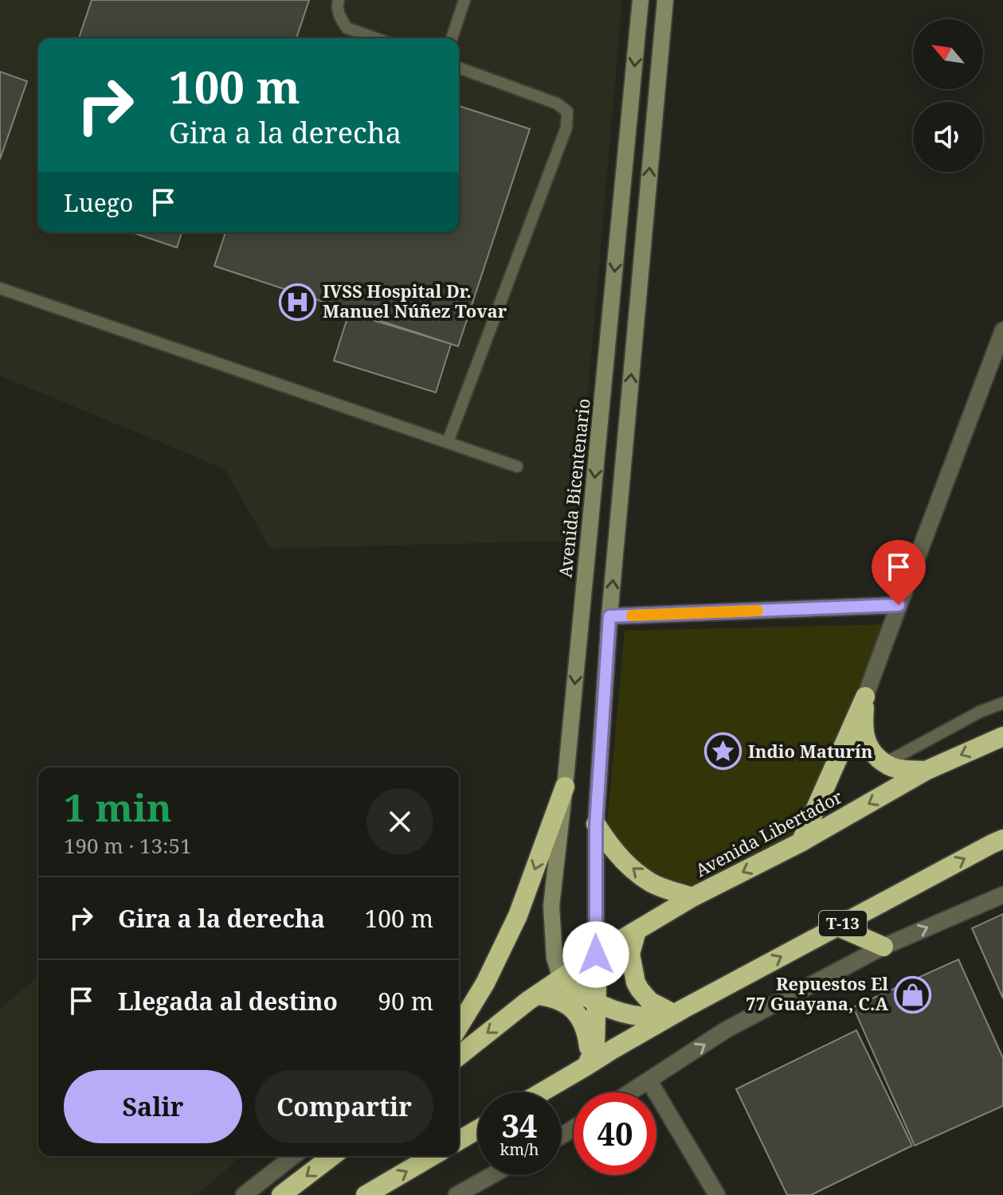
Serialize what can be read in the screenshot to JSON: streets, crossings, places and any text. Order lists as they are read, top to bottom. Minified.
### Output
{"streets":{"highway":["Avenida Libertador","T-13"],"street":["Avenida Bicentenario"]},"crossings":[["Avenida Bicentenario","Avenida Libertador"]],"places":{"hospital":["IVSS Hospital Dr. Manuel Núñez Tovar"],"place":["Indio Maturín"],"shop":["Repuestos El 77 Guayana, C.A"]},"north":"top left","page":{"turn":["100 m","Gira a la derecha"],"then":"Luego","heading":["1 min","190 m · 13:51"],"list":[{"name":"Gira a la derecha","value":"100 m"},{"name":"Llegada al destino","value":"90 m"}],"buttons":["Salir","Compartir"],"speed":"34 km/h","limit":"40"}}
